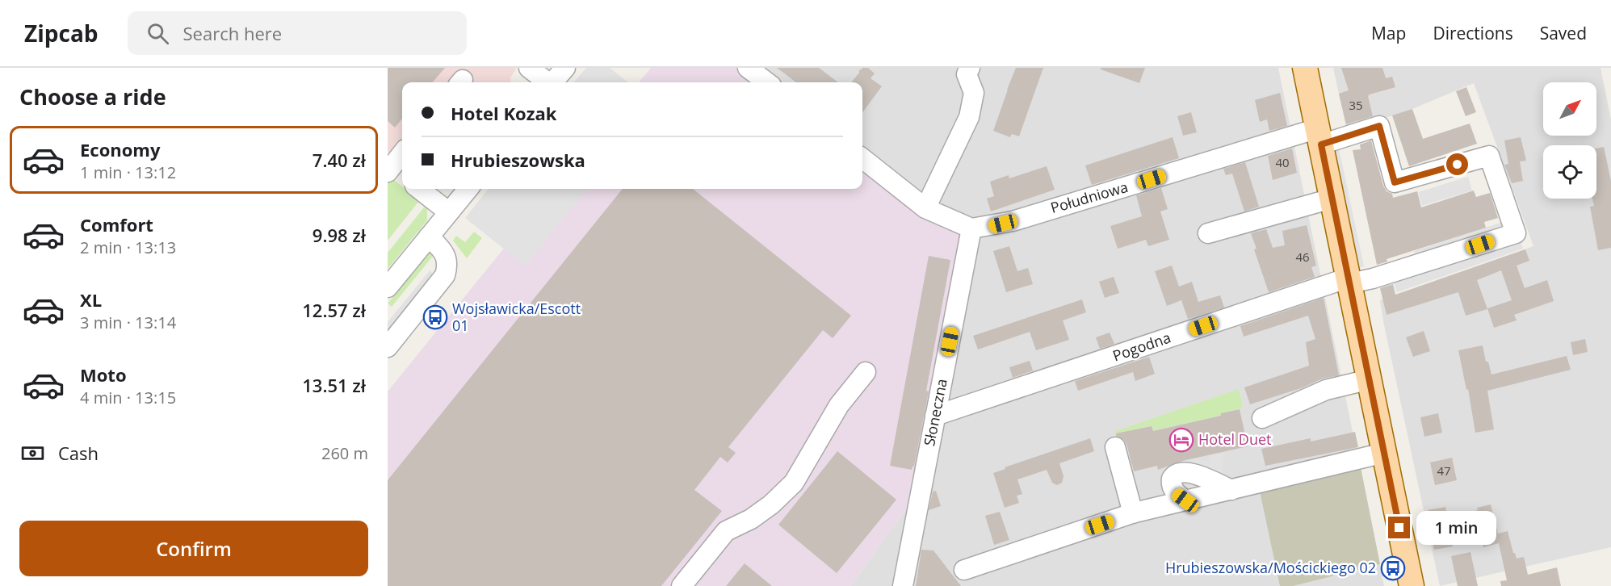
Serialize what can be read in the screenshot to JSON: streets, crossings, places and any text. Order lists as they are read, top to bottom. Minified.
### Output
{"streets":{"street":["Południowa","Pogodna","Słoneczna"]},"crossings":[["Południowa","Pogodna"],["Południowa","Słoneczna"],["Pogodna","Słoneczna"]],"places":{"bus stop":["Wojsławicka/Escott 01","Hrubieszowska/Mościckiego 02"],"hotel":["Hotel Duet"]},"house_numbers":["35","40","46","47"],"north":"top right","page":{"header":"Zipcab","search":"Search here","nav":["Map","Directions","Saved"],"heading":"Choose a ride","banner":["Hotel Kozak","Hrubieszowska"],"list":[{"name":"Economy","note":"1 min · 13:12","value":"7.40 zł"},{"name":"Comfort","note":"2 min · 13:13","value":"9.98 zł"},{"name":"XL","note":"3 min · 13:14","value":"12.57 zł"},{"name":"Moto","note":"4 min · 13:15","value":"13.51 zł"}],"pay":["Cash","260 m"],"buttons":"Confirm","bubble":"1 min"}}
